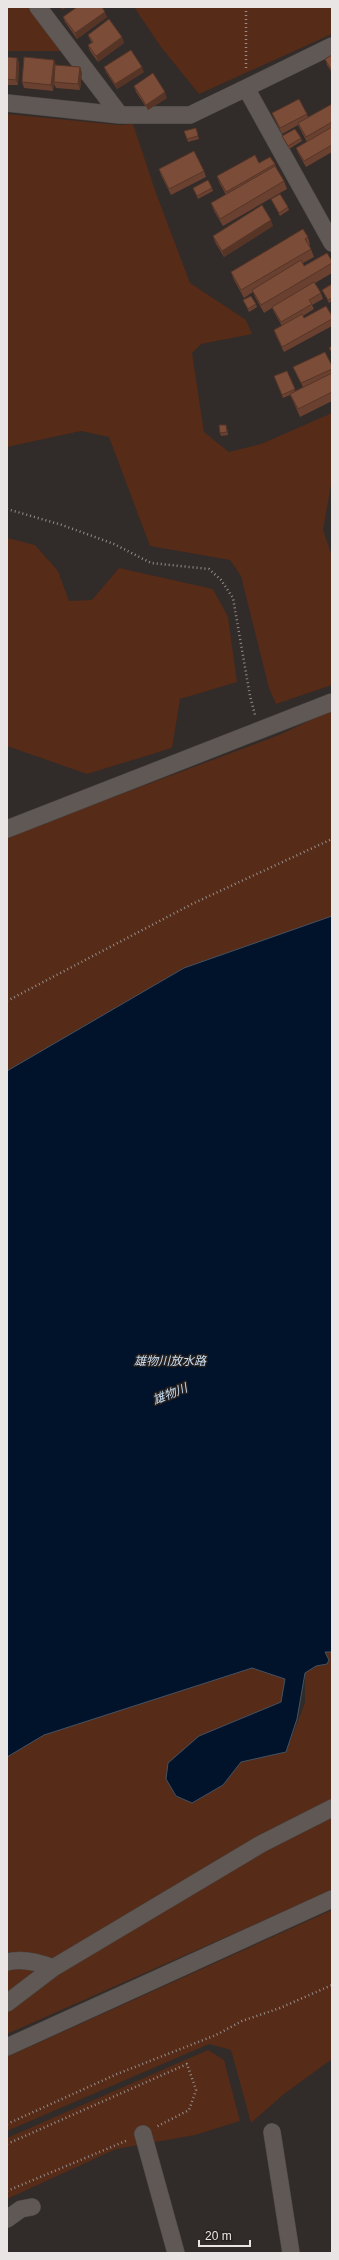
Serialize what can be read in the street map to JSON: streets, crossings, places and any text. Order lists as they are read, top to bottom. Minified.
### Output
{"water":["雄物川放水路","雄物川"],"scale_bar":"20 m"}
